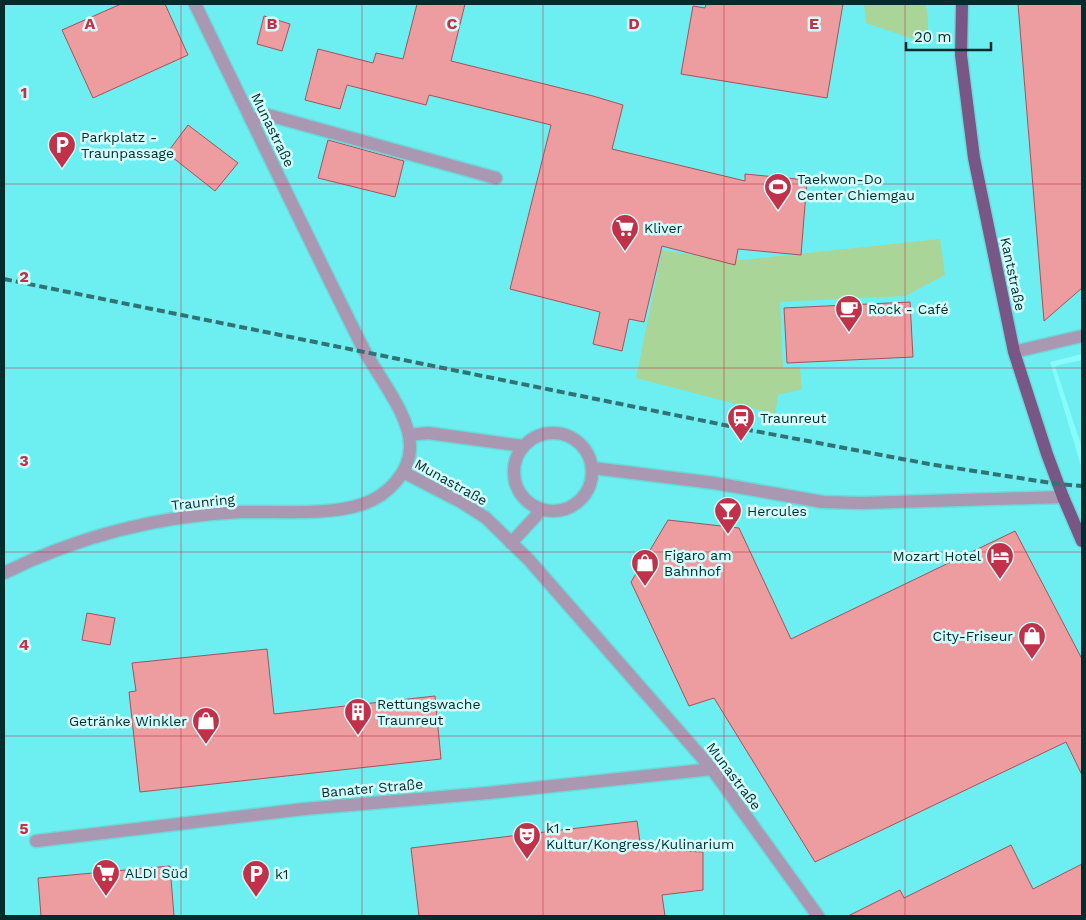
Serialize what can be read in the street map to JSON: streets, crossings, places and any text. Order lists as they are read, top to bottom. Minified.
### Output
{"streets":{"main road":["Kantstraße"],"street":["Munastraße","Traunring","Banater Straße"]},"crossings":[["Munastraße","Traunring"],["Munastraße","Banater Straße"]],"places":{"parking":["Parkplatz - Traunpassage","k1"],"sports":["Taekwon-Do Center Chiemgau"],"supermarket":["Kliver","ALDI Süd"],"cafe":["Rock - Café"],"station":["Traunreut"],"bar":["Hercules"],"hotel":["Mozart Hotel"],"shop":["Figaro am Bahnhof","City-Friseur","Getränke Winkler"],"building":["Rettungswache Traunreut"],"theatre":["k1 - Kultur/Kongress/Kulinarium"]},"scale_bar":"20 m","grid":{"columns":["A","B","C","D","E"],"rows":["1","2","3","4","5"]}}
